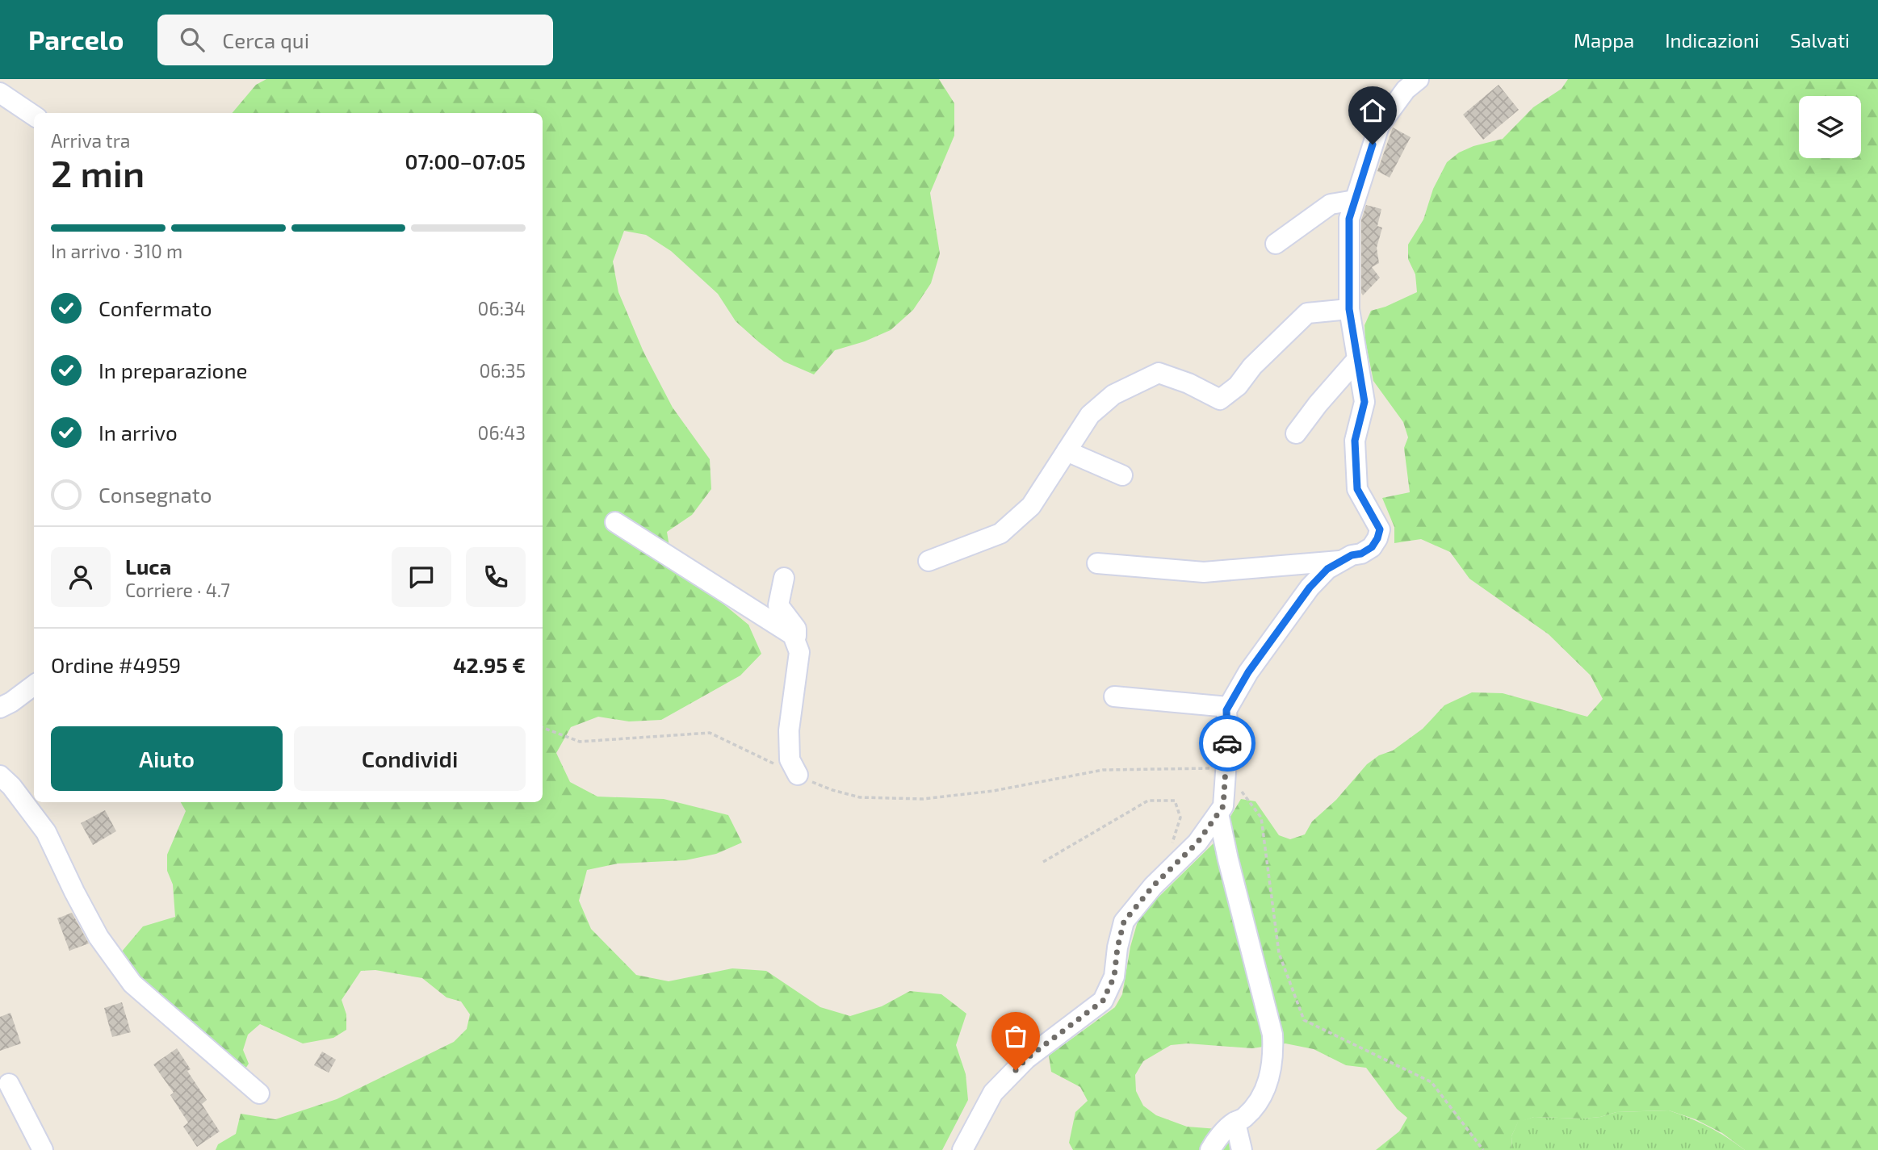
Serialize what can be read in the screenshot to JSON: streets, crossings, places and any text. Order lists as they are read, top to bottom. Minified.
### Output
{"page":{"header":"Parcelo","search":"Cerca qui","nav":["Mappa","Indicazioni","Salvati"],"heading":["2 min","Arriva tra","07:00–07:05"],"panel":["Luca","Corriere · 4.7","Ordine #4959","42.95 €"],"bar":"In arrivo · 310 m","list":[["Confermato","06:34"],["In preparazione","06:35"],["In arrivo","06:43"],"Consegnato"],"buttons":["Aiuto","Condividi"]}}
